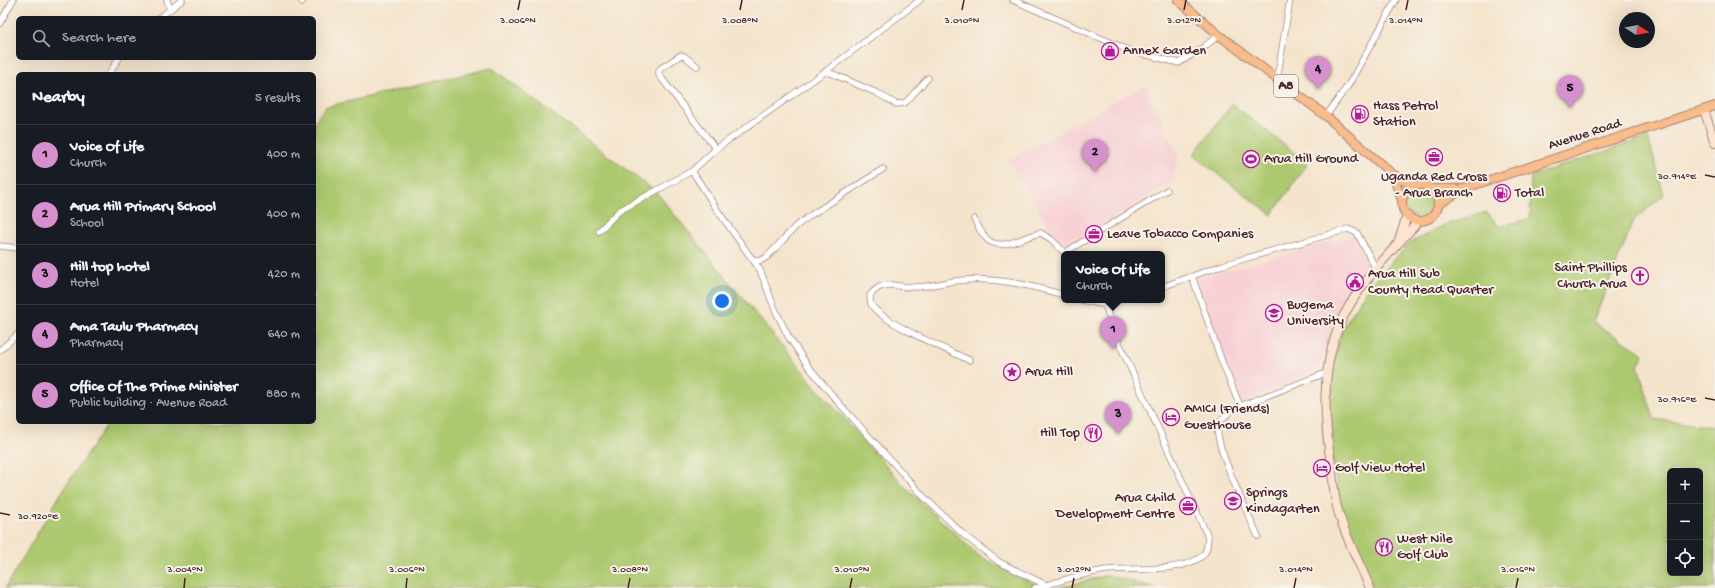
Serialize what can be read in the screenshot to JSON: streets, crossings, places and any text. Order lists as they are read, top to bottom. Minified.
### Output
{"streets":{"main road":["A8","Avenue Road"]},"crossings":[["A8","Avenue Road"]],"places":{"shop":["Annex Garden"],"fuel station":["Hass Petrol Station","Total"],"office":["Uganda Red Cross - Arua Branch","Leave Tobacco Companies","Arua Child Development Centre"],"sports":["Arua Hill Ground"],"church":["Saint Phillips Church Arua"],"public building":["Arua Hill Sub County Head Quarter"],"school or university":["Bugema University","Springs Kindagarten"],"place":["Arua Hill"],"hotel":["AMICI (Friends) Guesthouse","Golf View Hotel"],"restaurant":["Hill Top","West Nile Golf Club"]},"north":"right","page":{"search":"Search here","pins":["4","5","2","1","3"],"heading":["Nearby","5 results"],"list":[{"mark":"1","name":"Voice Of Life","note":"Church","value":"400 m"},{"mark":"2","name":"Arua Hill Primary School","note":"School","value":"400 m"},{"mark":"3","name":"Hill top hotel","note":"Hotel","value":"420 m"},{"mark":"4","name":"Ama Taulu Pharmacy","note":"Pharmacy","value":"640 m"},{"mark":"5","name":"Office Of The Prime Minister","note":"Public building · Avenue Road","value":"880 m"}],"popup":["Voice Of Life","Church"],"map_buttons":["+","−"]},"coordinates":["3.006°N","3.008°N","3.010°N","3.012°N","3.014°N","30.914°E","30.916°E","30.920°E","3.004°N","3.016°N"]}
